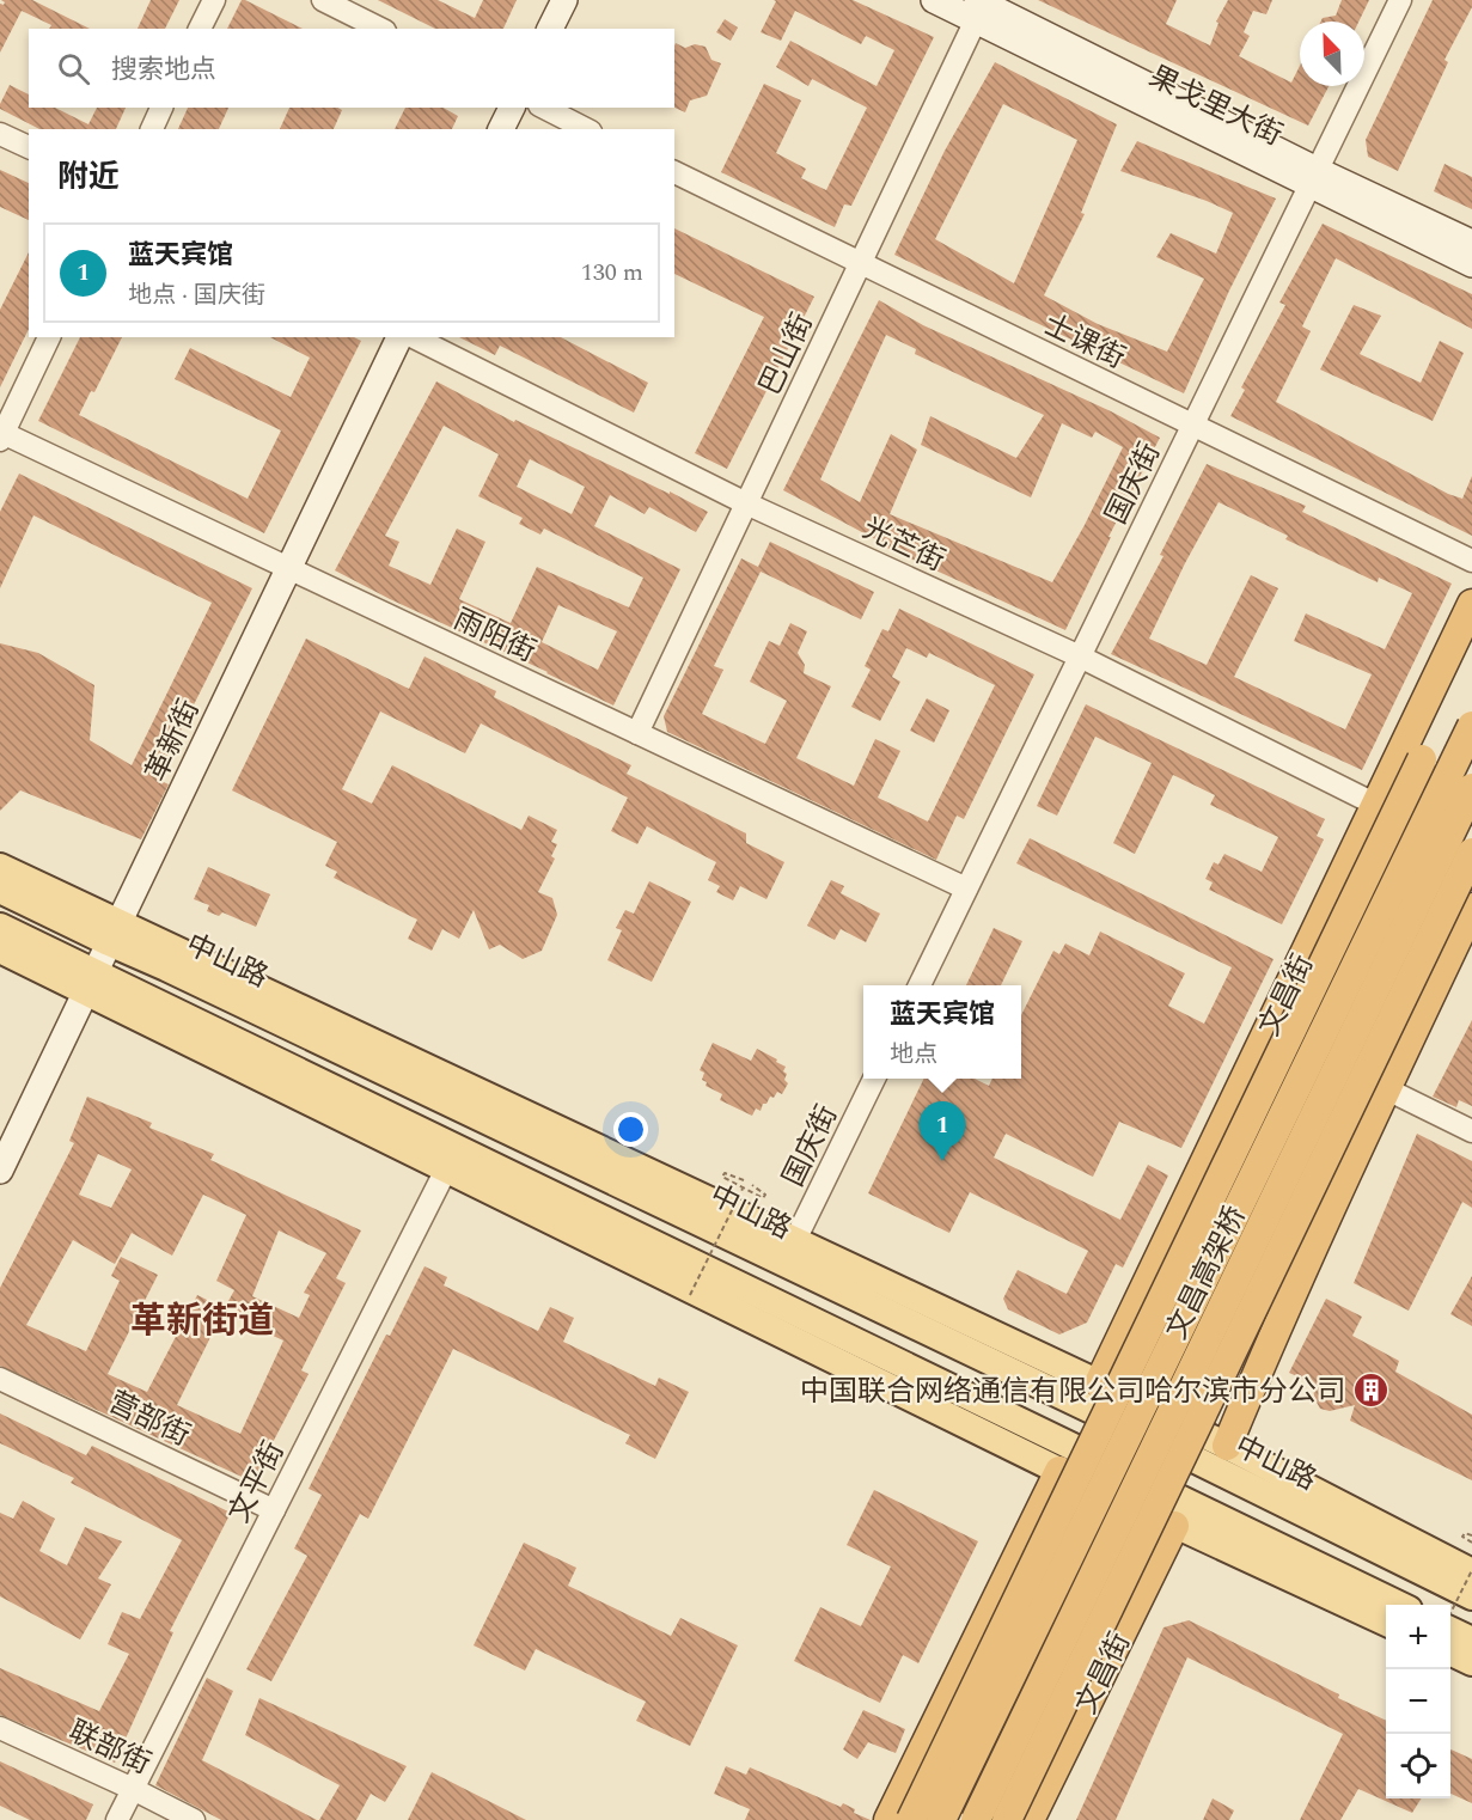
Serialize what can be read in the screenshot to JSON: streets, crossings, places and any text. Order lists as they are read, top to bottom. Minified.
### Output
{"streets":{"highway":["文昌街","文昌高架桥"],"main road":["果戈里大街","革新街","中山路"],"street":["士课街","巴山街","国庆街","光芒街","雨阳街","营部街","文平街","联部街"]},"crossings":[["果戈里大街","巴山街"],["果戈里大街","国庆街"],["士课街","巴山街"],["士课街","国庆街"],["巴山街","光芒街"],["巴山街","雨阳街"],["国庆街","光芒街"],["国庆街","雨阳街"],["光芒街","文昌街"],["雨阳街","革新街"],["革新街","中山路"],["营部街","文平街"],["文平街","联部街"]],"districts":["革新街道"],"places":{"building":["中国联合网络通信有限公司哈尔滨市分公司"]},"north":"top left","page":{"search":"搜索地点","heading":"附近","list":[{"mark":"1","name":"蓝天宾馆","note":"地点 · 国庆街","value":"130 m"}],"popup":["蓝天宾馆","地点"],"pins":"1","map_buttons":["+","−"]}}
